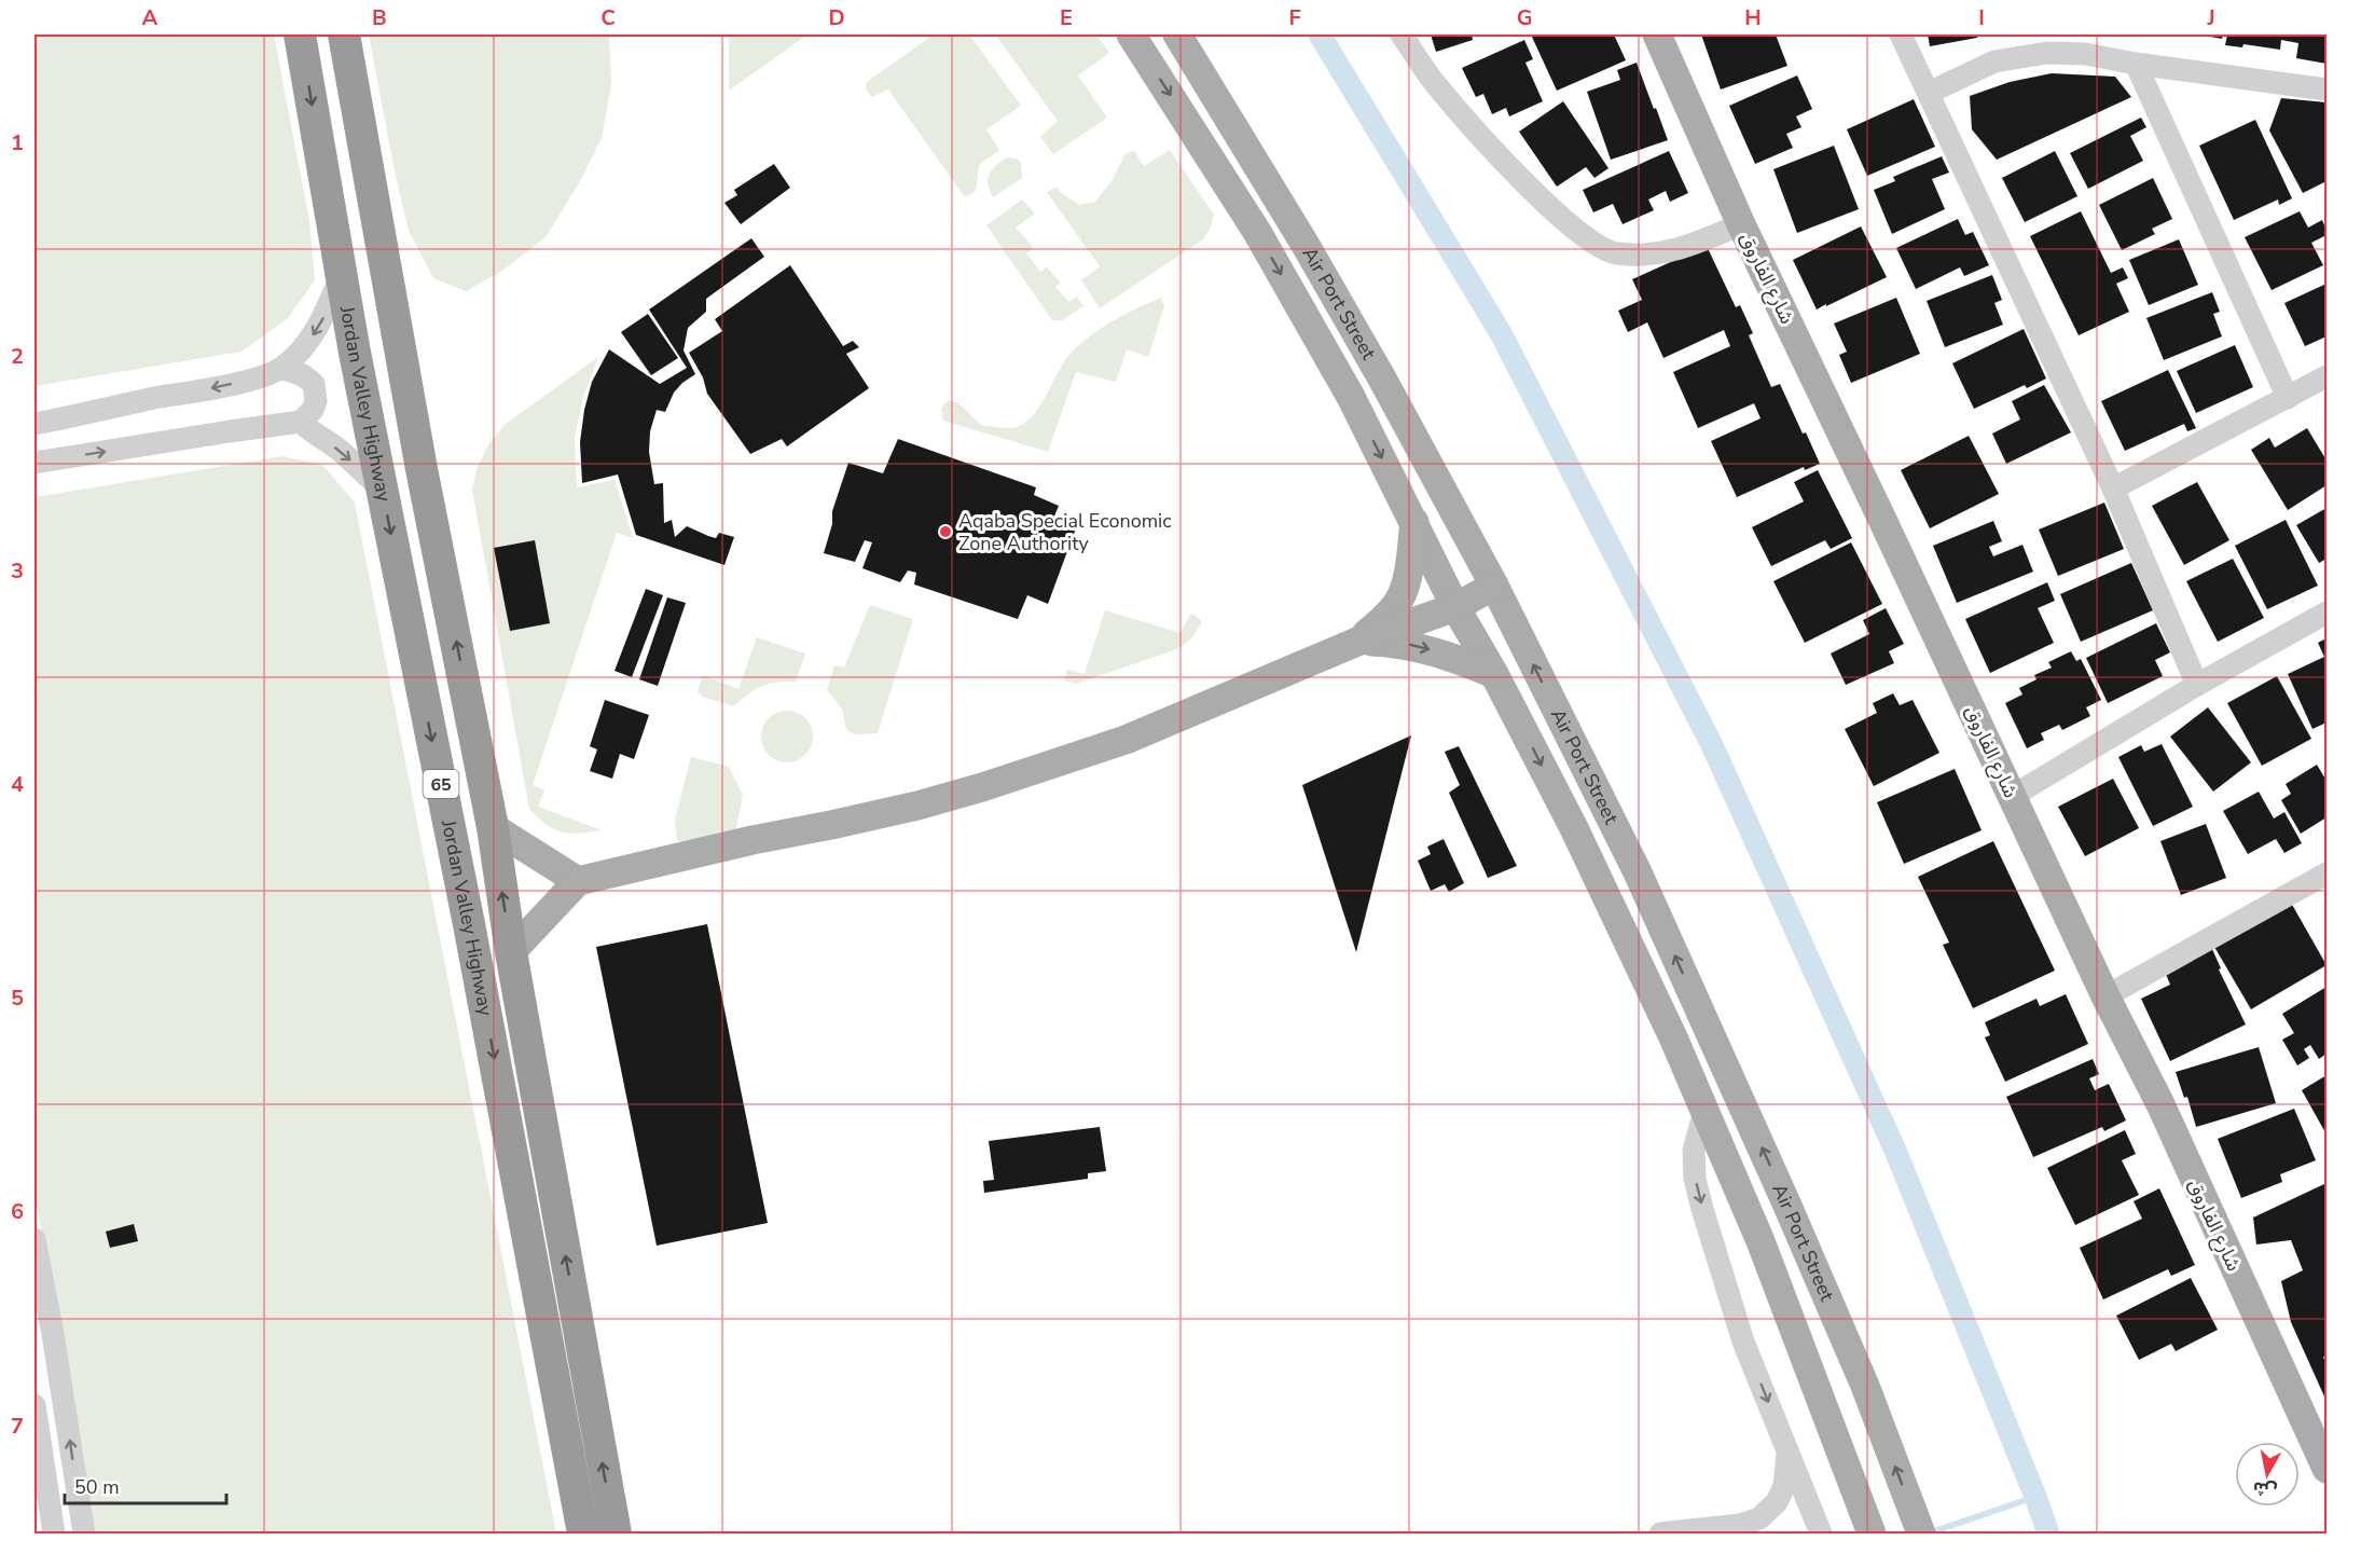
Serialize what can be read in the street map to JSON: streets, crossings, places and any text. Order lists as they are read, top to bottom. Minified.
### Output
{"streets":{"highway":["Jordan Valley Highway","65"],"main road":["شارع الفاروق","Air Port Street"]},"places":["Aqaba Special Economic Zone Authority"],"scale_bar":"50 m","north":"bottom","grid":{"columns":["A","B","C","D","E","F","G","H","I","J"],"rows":["1","2","3","4","5","6","7"]}}
